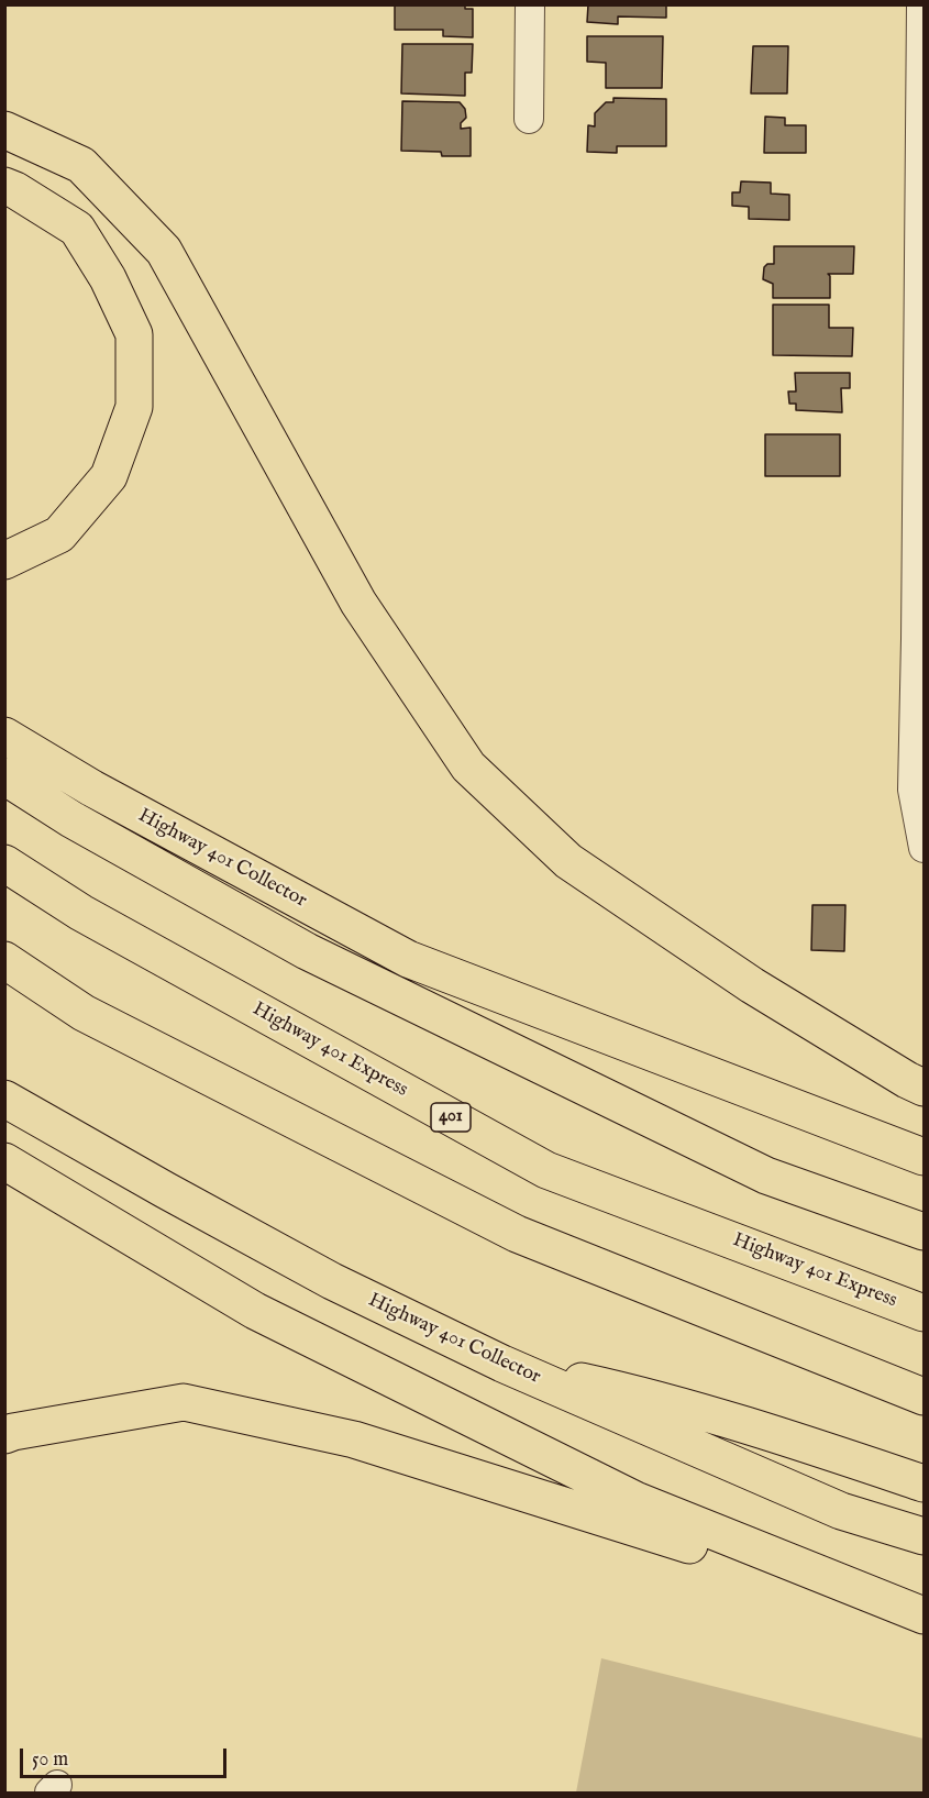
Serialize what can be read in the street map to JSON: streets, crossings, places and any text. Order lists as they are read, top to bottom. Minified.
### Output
{"streets":{"highway":["Highway 401 Collector","Highway 401 Express","401"]},"scale_bar":"50 m"}
